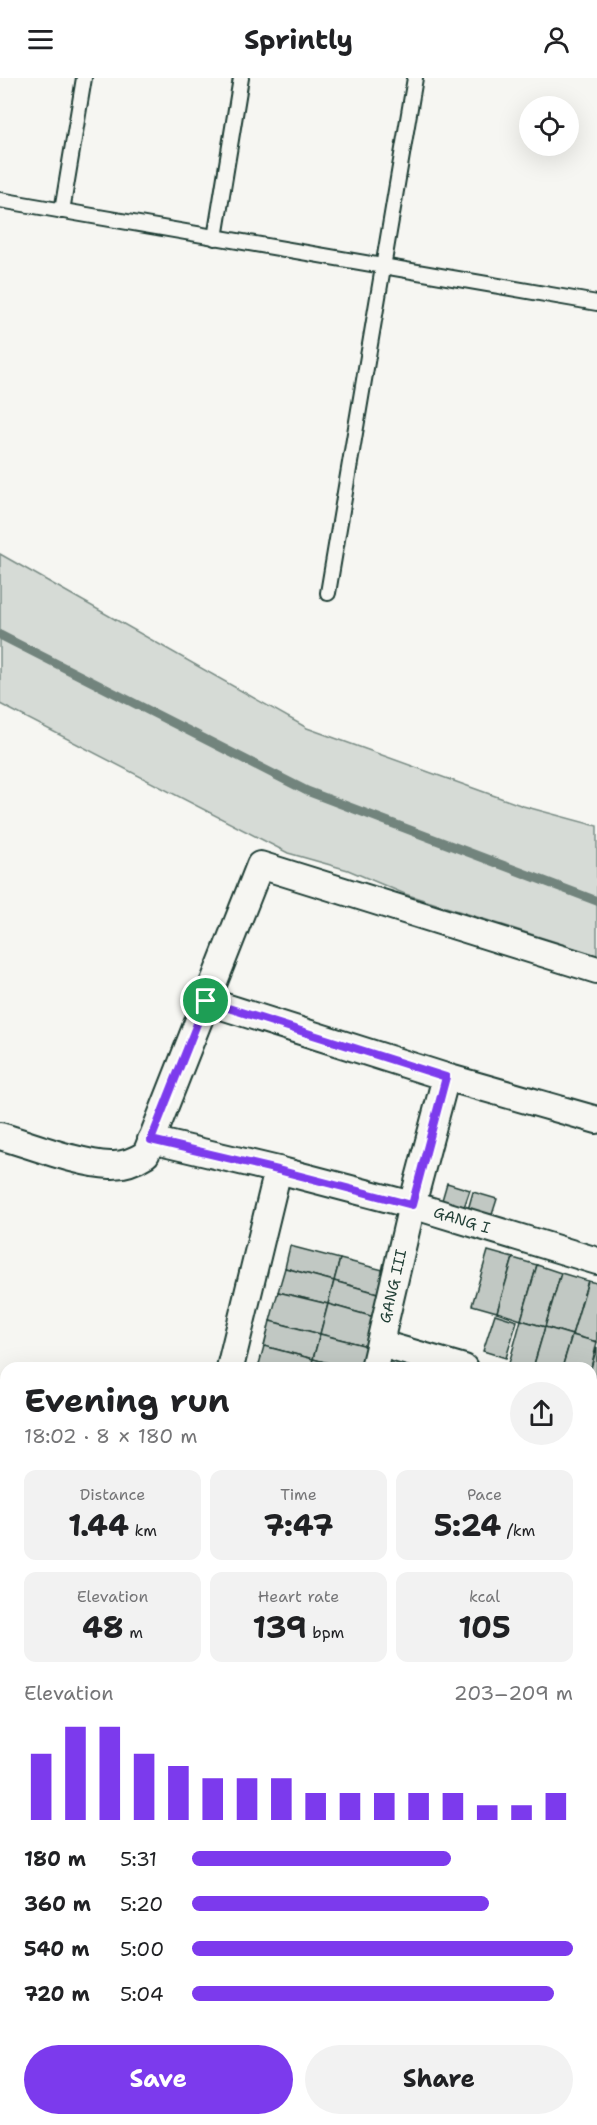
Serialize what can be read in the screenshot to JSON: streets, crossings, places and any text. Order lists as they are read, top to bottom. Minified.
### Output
{"streets":{"street":["GANG I","GANG III"]},"crossings":[["GANG I","GANG III"]],"page":{"header":"Sprintly","heading":["Evening run","18:02 · 8 × 180 m"],"stats":[["Distance","1.44 km"],["Time","7:47"],["Pace","5:24 /km"],["Elevation","48 m"],["Heart rate","139 bpm"],["kcal","105"]],"chart":["Elevation","203–209 m"],"list":[{"name":"180 m","note":"5:31"},{"name":"360 m","note":"5:20"},{"name":"540 m","note":"5:00"},{"name":"720 m","note":"5:04"}],"buttons":["Save","Share"]}}
